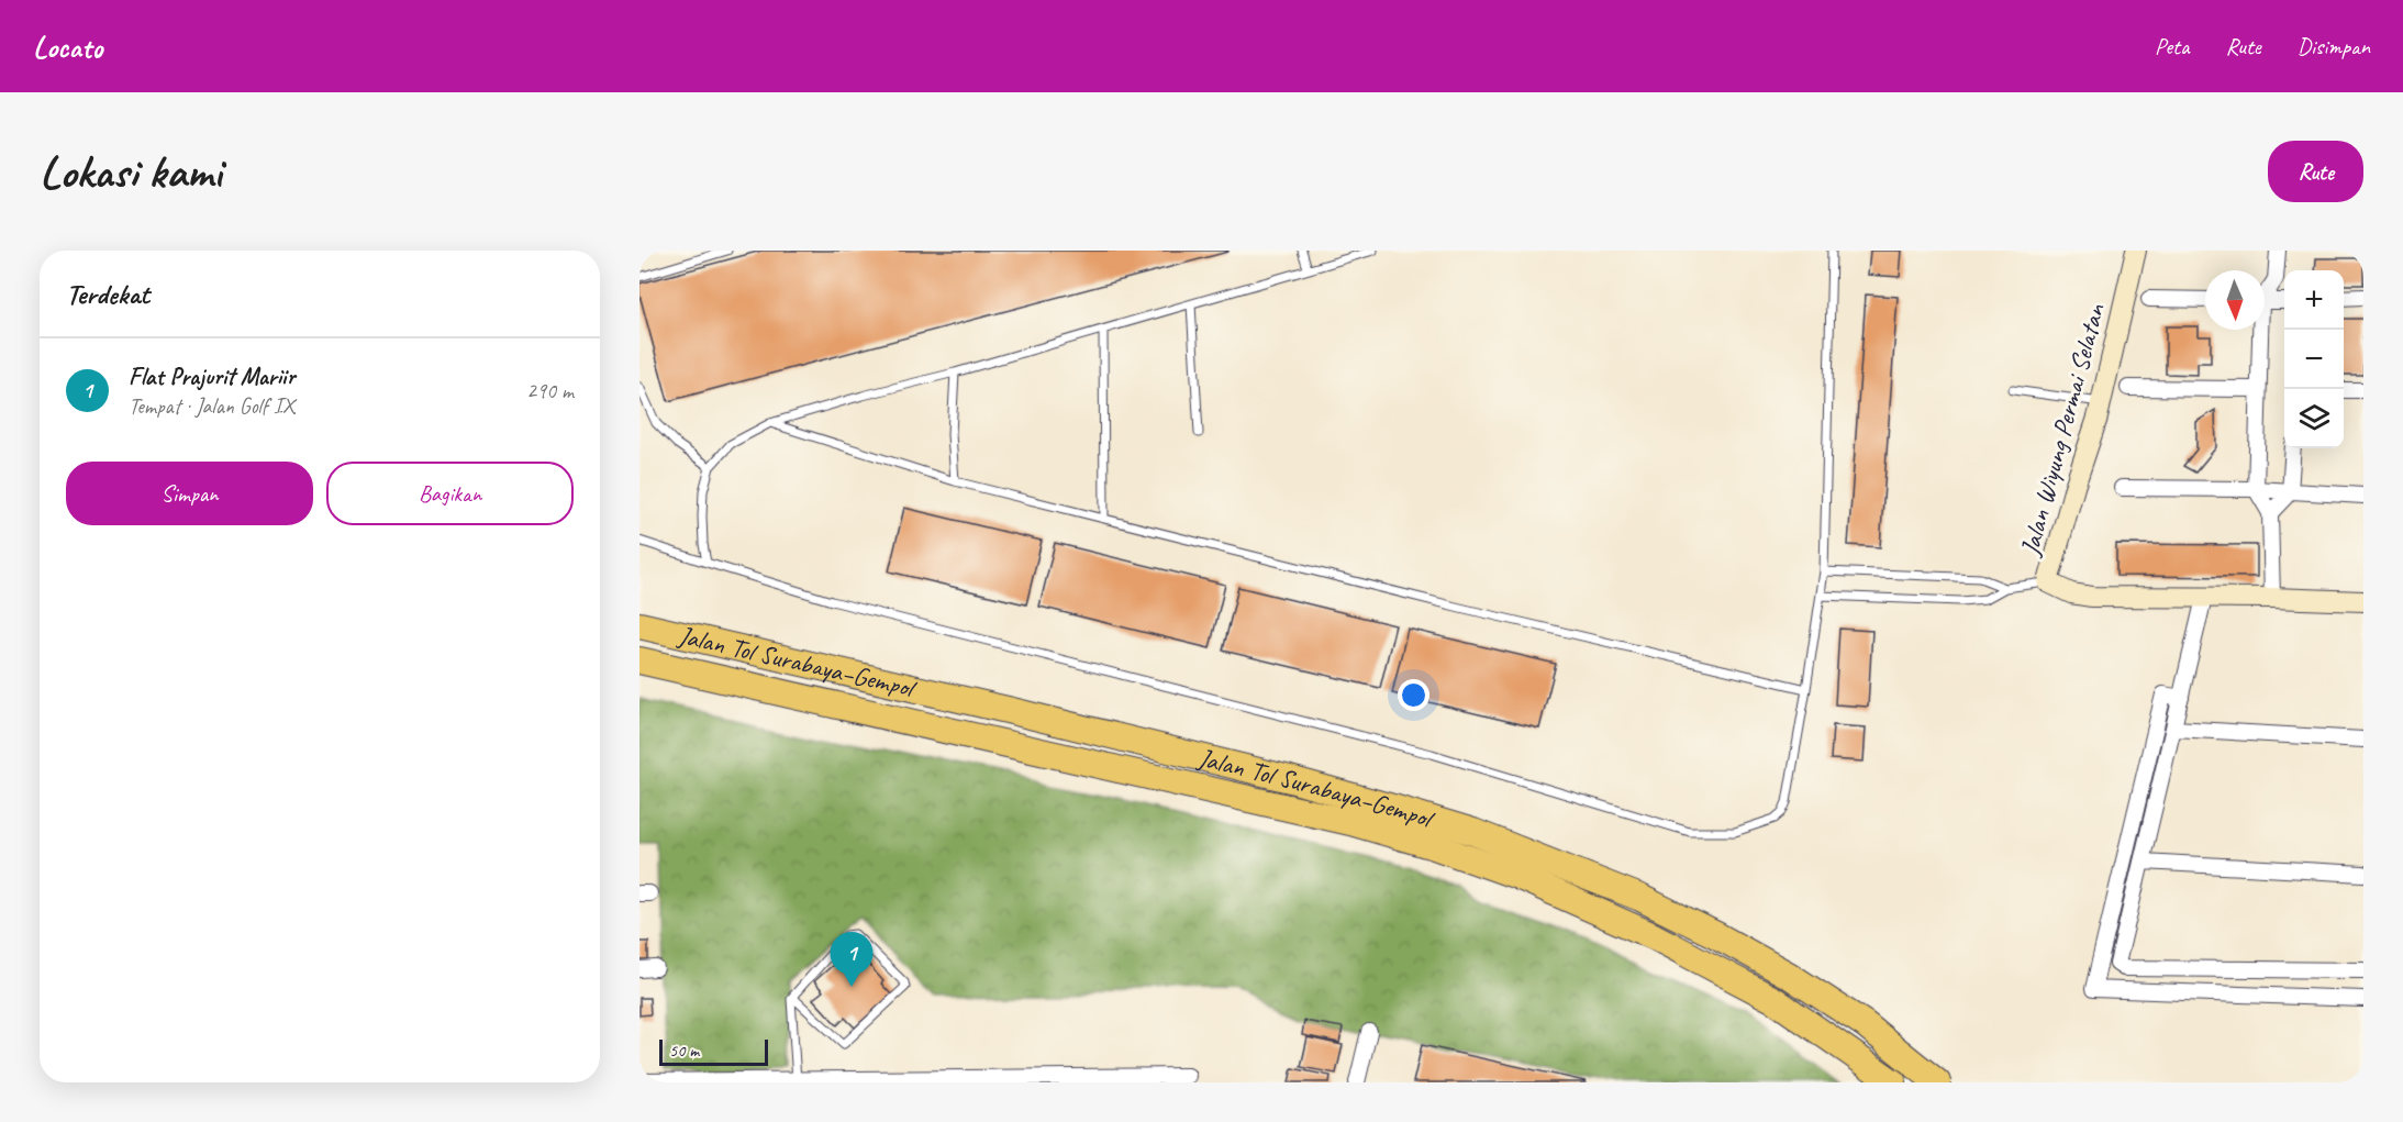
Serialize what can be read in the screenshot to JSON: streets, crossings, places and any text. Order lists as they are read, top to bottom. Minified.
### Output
{"streets":{"highway":["Jalan Tol Surabaya–Gempol"],"street":["Jalan Wiyung Permai Selatan"]},"scale_bar":"50 m","north":"bottom","page":{"header":"Locato","nav":["Peta","Rute","Disimpan"],"buttons":["Rute",["Simpan","Bagikan"]],"title":"Lokasi kami","heading":"Terdekat","map_buttons":["+","−"],"list":[{"mark":"1","name":"Flat Prajurit Mariir","note":"Tempat · Jalan Golf IX","value":"290 m"}],"pins":"1","scale":"50 m"}}
